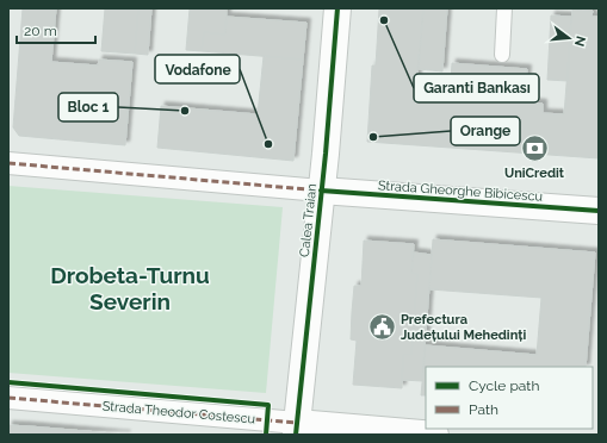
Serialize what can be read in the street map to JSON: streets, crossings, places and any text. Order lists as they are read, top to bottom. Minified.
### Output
{"streets":{"street":["Strada Gheorghe Bibicescu","Calea Traian","Strada Theodor Costescu"]},"crossings":[["Strada Gheorghe Bibicescu","Calea Traian"],["Calea Traian","Strada Theodor Costescu"]],"districts":["Drobeta-Turnu Severin"],"places":{"other":["Garanti Bankası","Bloc 1","Orange","Vodafone"],"bank":["UniCredit"],"public building":["Prefectura Județului Mehedinți"]},"legend":["Cycle path","Path"],"scale_bar":"20 m","north":"right"}
